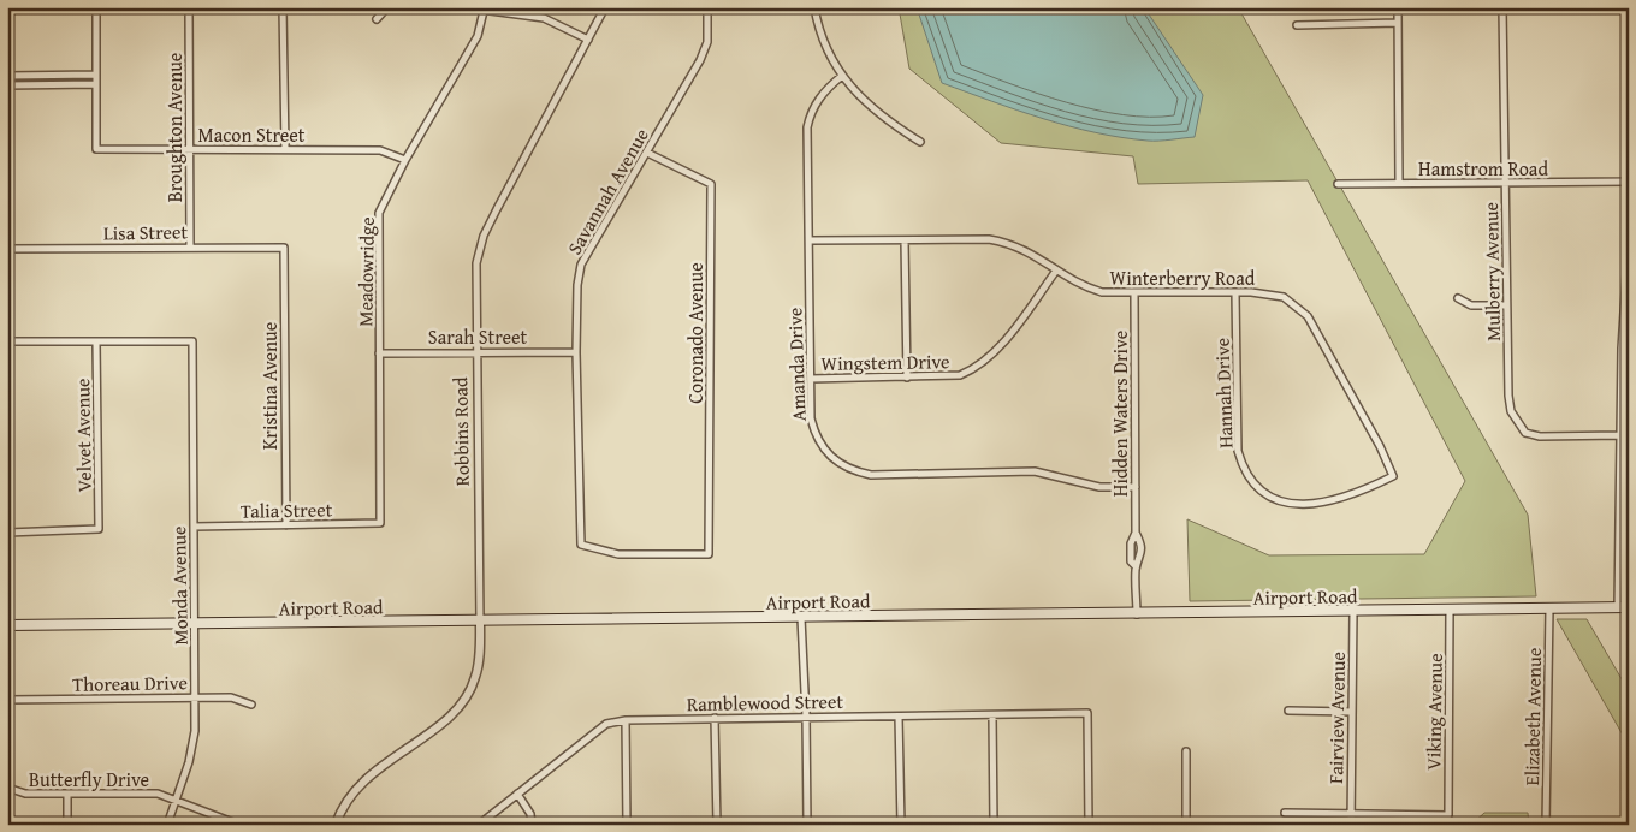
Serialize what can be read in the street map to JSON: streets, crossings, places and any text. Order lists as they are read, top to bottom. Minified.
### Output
{"streets":{"main road":["Airport Road"],"street":["Broughton Avenue","Macon Street","Hamstrom Road","Savannah Avenue","Lisa Street","Meadowridge","Mulberry Avenue","Winterberry Road","Coronado Avenue","Sarah Street","Wingstem Drive","Amanda Drive","Kristina Avenue","Hannah Drive","Hidden Waters Drive","Robbins Road","Velvet Avenue","Talia Street","Monda Avenue","Thoreau Drive","Ramblewood Street","Viking Avenue","Elizabeth Avenue","Fairview Avenue","Butterfly Drive"]},"crossings":[["Broughton Avenue","Macon Street"],["Broughton Avenue","Lisa Street"],["Macon Street","Meadowridge"],["Hamstrom Road","Mulberry Avenue"],["Savannah Avenue","Coronado Avenue"],["Savannah Avenue","Sarah Street"],["Lisa Street","Kristina Avenue"],["Meadowridge","Sarah Street"],["Meadowridge","Talia Street"],["Winterberry Road","Wingstem Drive"],["Winterberry Road","Amanda Drive"],["Winterberry Road","Hannah Drive"],["Winterberry Road","Hidden Waters Drive"],["Sarah Street","Robbins Road"],["Wingstem Drive","Amanda Drive"],["Amanda Drive","Hidden Waters Drive"],["Kristina Avenue","Talia Street"],["Hidden Waters Drive","Airport Road"],["Robbins Road","Airport Road"],["Velvet Avenue","Monda Avenue"],["Talia Street","Monda Avenue"],["Monda Avenue","Airport Road"],["Monda Avenue","Thoreau Drive"],["Monda Avenue","Butterfly Drive"],["Airport Road","Viking Avenue"],["Airport Road","Elizabeth Avenue"],["Airport Road","Fairview Avenue"],["Viking Avenue","Fairview Avenue"]]}
